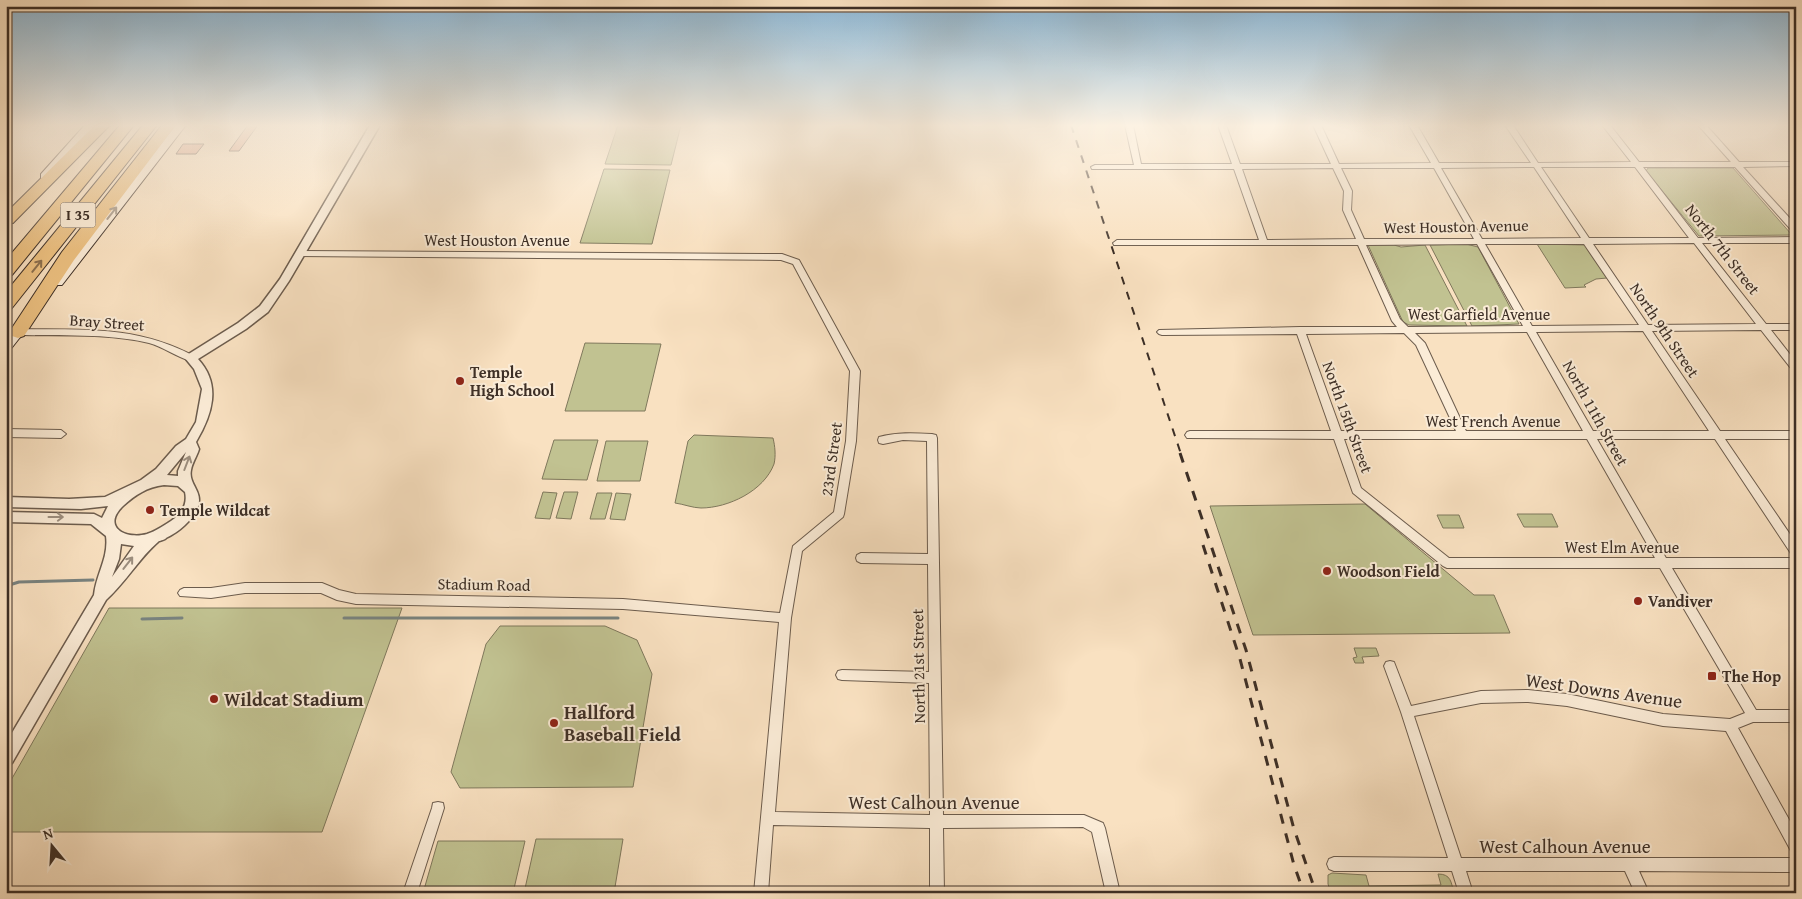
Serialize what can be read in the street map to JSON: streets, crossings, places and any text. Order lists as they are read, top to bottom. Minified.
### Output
{"streets":{"highway":["I 35"],"street":["West Houston Avenue","North 7th Street","West Garfield Avenue","Bray Street","North 9th Street","North 11th Street","North 15th Street","West French Avenue","23rd Street","West Elm Avenue","Stadium Road","North 21st Street","West Downs Avenue","West Calhoun Avenue"]},"crossings":[["West Houston Avenue","North 7th Street"],["West Houston Avenue","North 9th Street"],["West Houston Avenue","North 11th Street"],["West Houston Avenue","23rd Street"],["North 7th Street","West Garfield Avenue"],["West Garfield Avenue","North 9th Street"],["West Garfield Avenue","North 11th Street"],["West Garfield Avenue","North 15th Street"],["North 9th Street","West French Avenue"],["North 11th Street","West French Avenue"],["North 11th Street","West Elm Avenue"],["North 11th Street","West Downs Avenue"],["North 15th Street","West French Avenue"],["North 15th Street","West Elm Avenue"],["23rd Street","Stadium Road"],["23rd Street","West Calhoun Avenue"],["North 21st Street","West Calhoun Avenue"]],"places":{"other":["Temple High School","Temple Wildcat","Woodson Field","Vandiver","Wildcat Stadium","Hallford Baseball Field"],"transit":["The Hop"]},"north":"top"}
